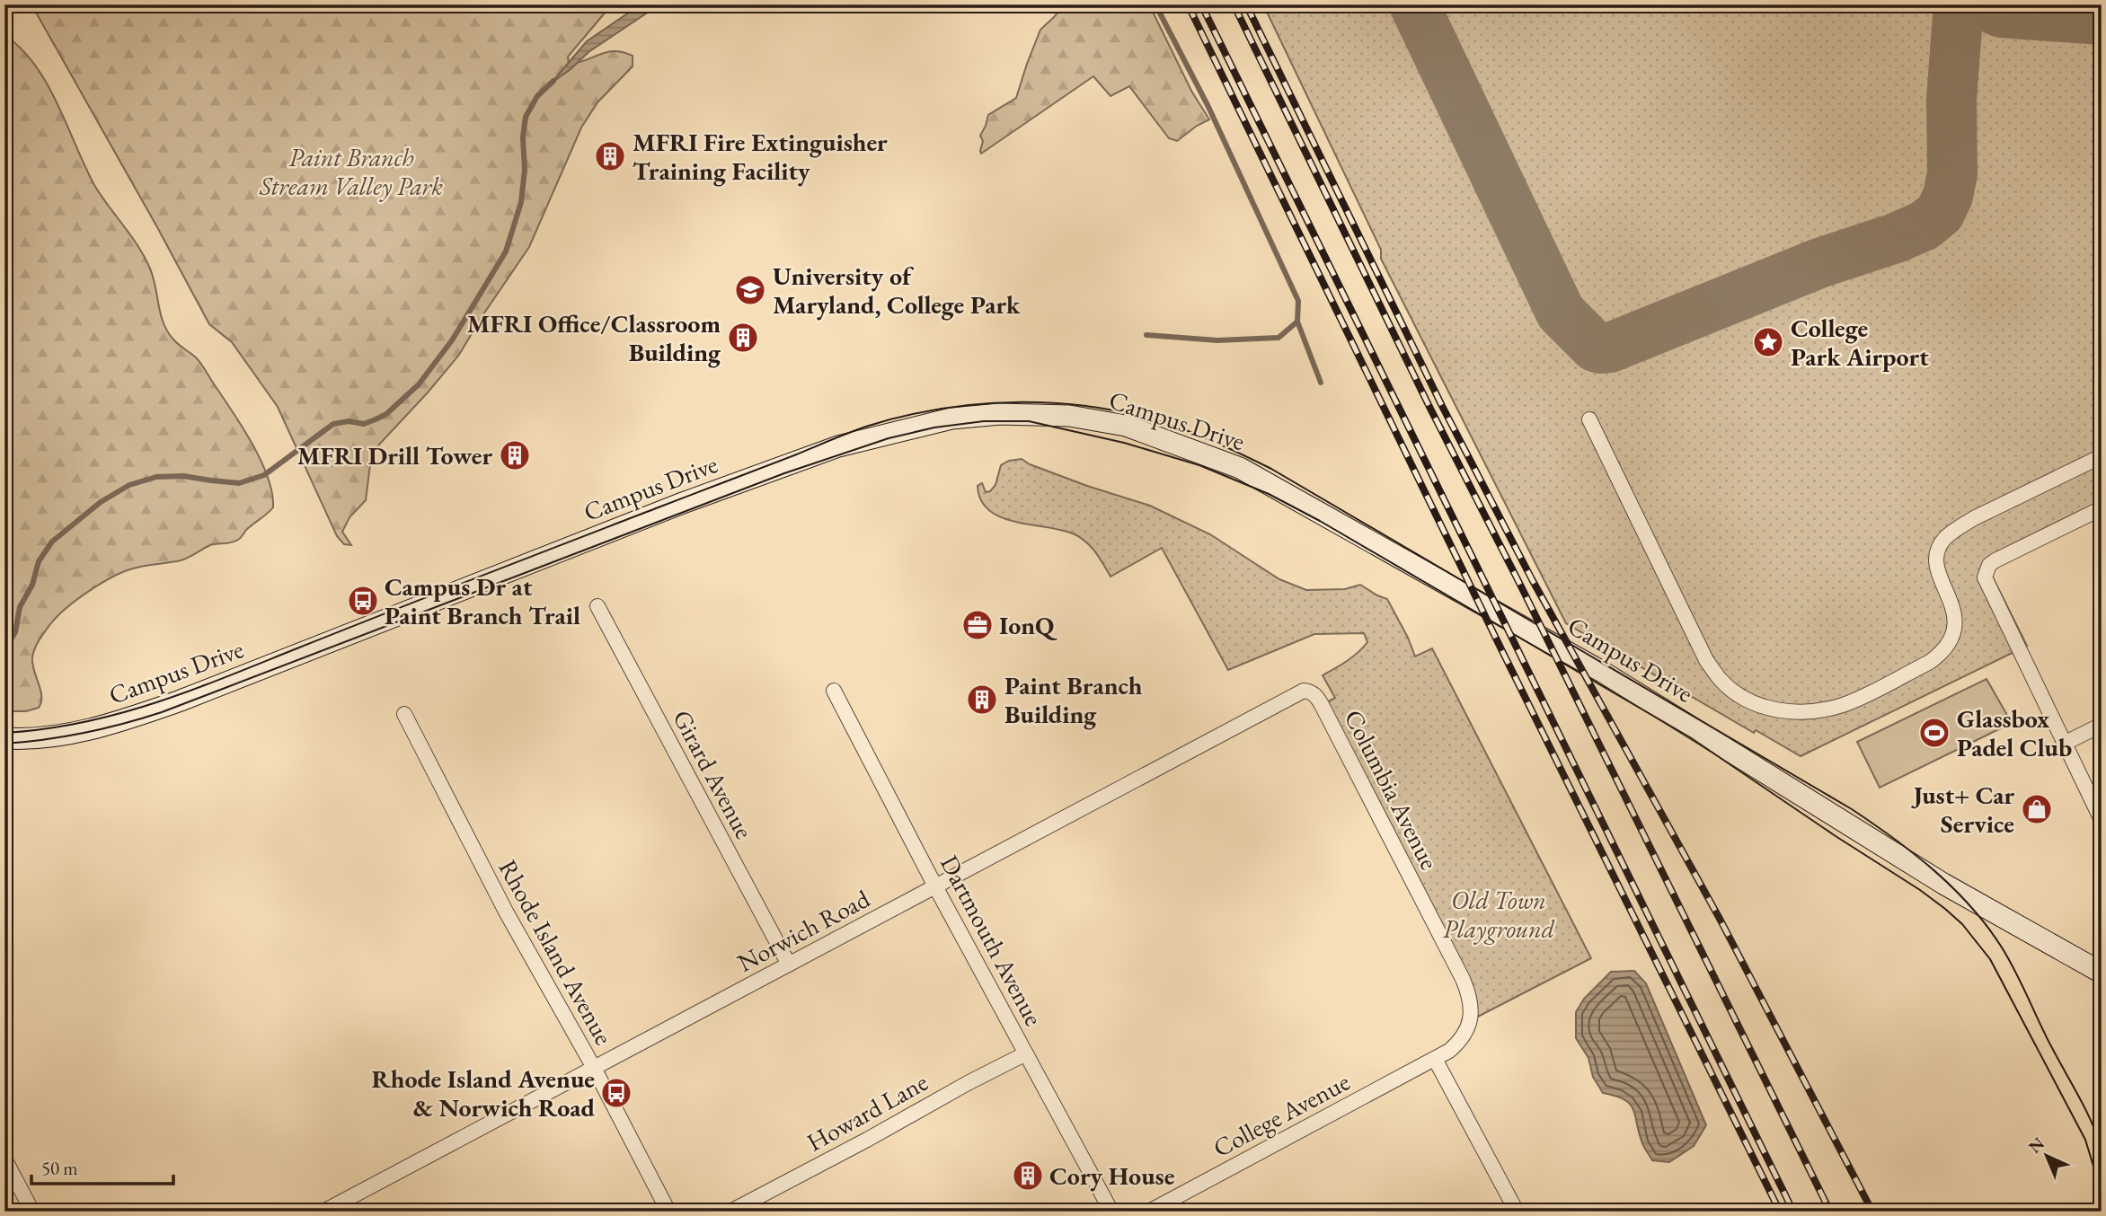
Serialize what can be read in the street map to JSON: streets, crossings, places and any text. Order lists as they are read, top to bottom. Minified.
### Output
{"streets":{"main road":["Campus Drive"],"street":["Girard Avenue","Columbia Avenue","Norwich Road","Dartmouth Avenue","Rhode Island Avenue","Howard Lane","College Avenue"]},"crossings":[["Girard Avenue","Norwich Road"],["Columbia Avenue","Norwich Road"],["Columbia Avenue","College Avenue"],["Norwich Road","Dartmouth Avenue"],["Norwich Road","Rhode Island Avenue"],["Dartmouth Avenue","Howard Lane"]],"parks":["Paint Branch Stream Valley Park","Old Town Playground"],"places":{"building":["MFRI Fire Extinguisher Training Facility","MFRI Office/Classroom Building","MFRI Drill Tower","Paint Branch Building","Cory House"],"school or university":["University of Maryland, College Park"],"place":["College Park Airport"],"bus stop":["Campus Dr at Paint Branch Trail","Rhode Island Avenue & Norwich Road"],"office":["IonQ"],"sports":["Glassbox Padel Club"],"shop":["Just+ Car Service"]},"scale_bar":"50 m","north":"top left"}
